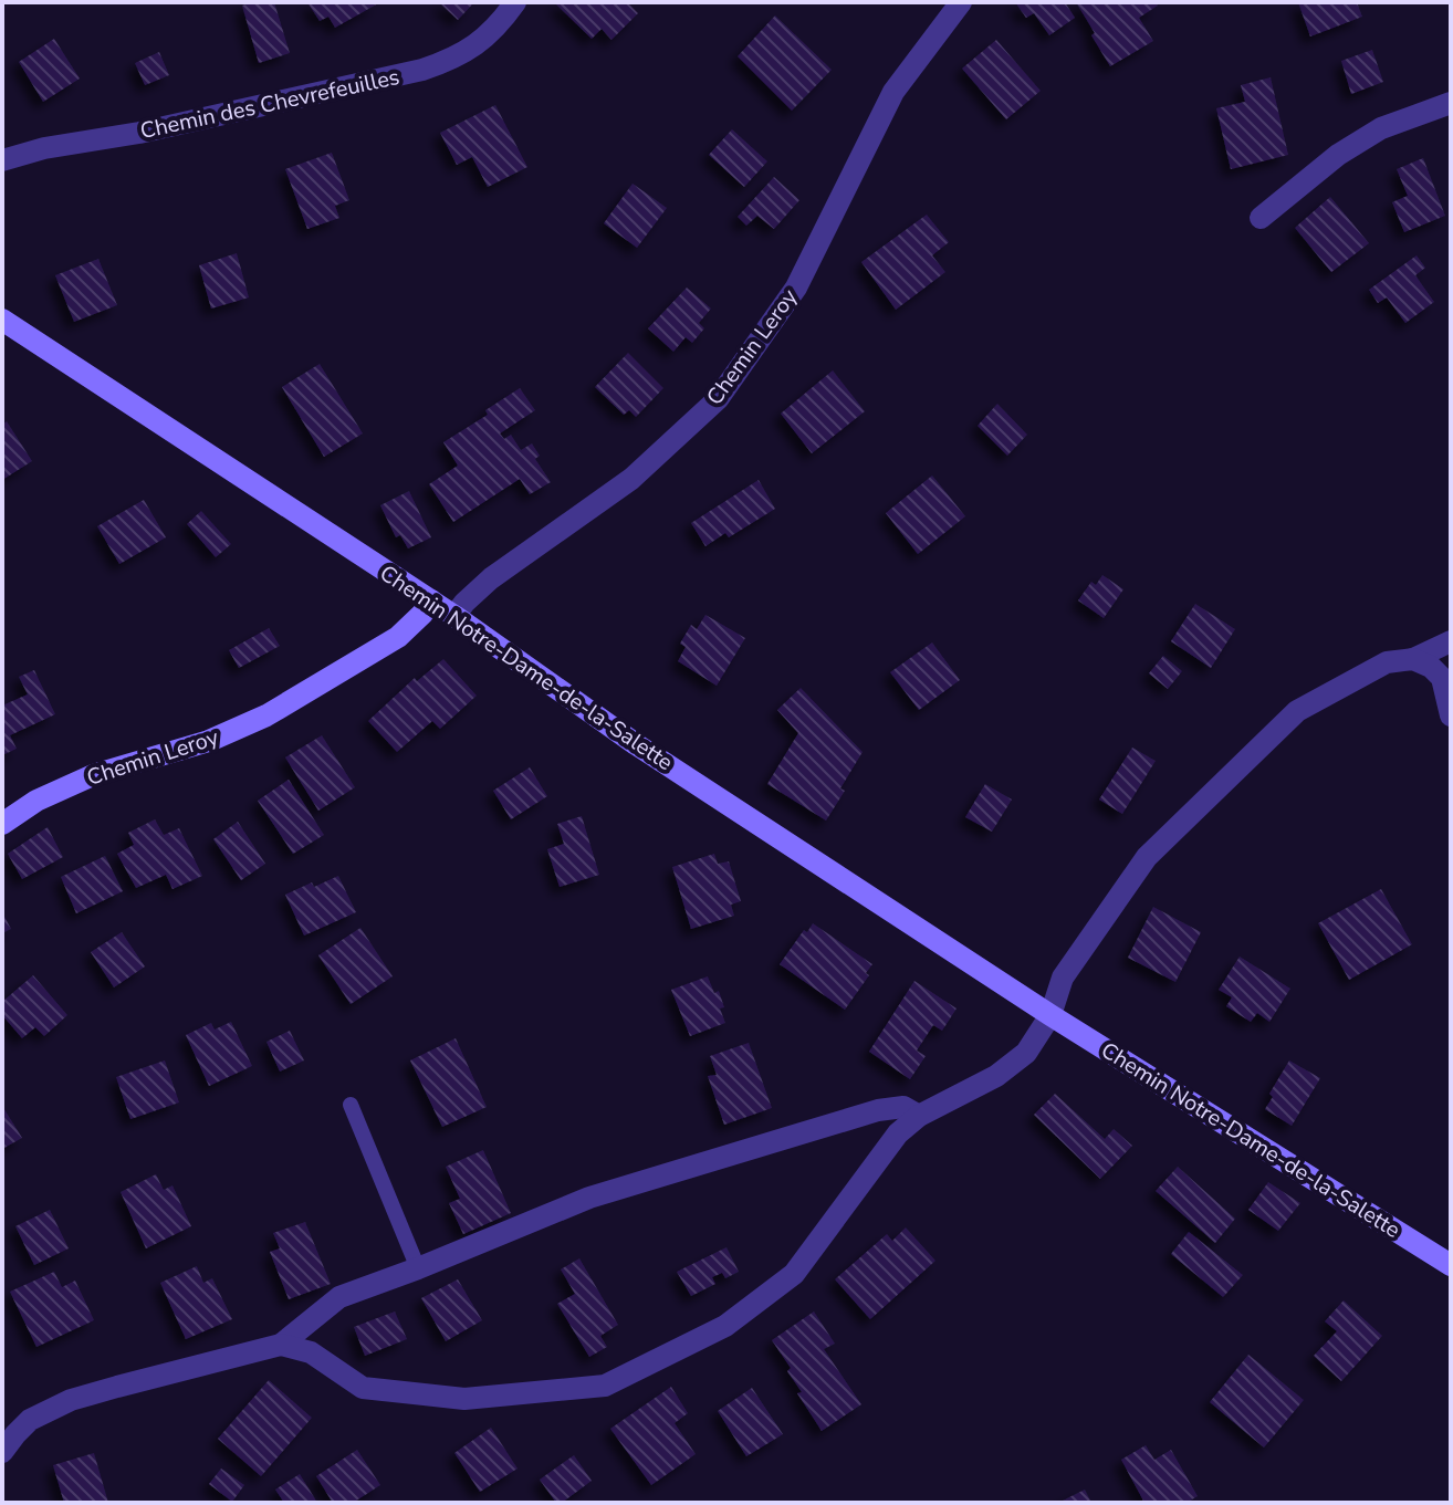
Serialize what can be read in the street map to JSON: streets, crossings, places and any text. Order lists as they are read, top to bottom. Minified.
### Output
{"streets":{"street":["Chemin des Chevrefeuilles","Chemin Leroy","Chemin Notre-Dame-de-la-Salette"]},"crossings":[["Chemin Leroy","Chemin Notre-Dame-de-la-Salette"]]}
